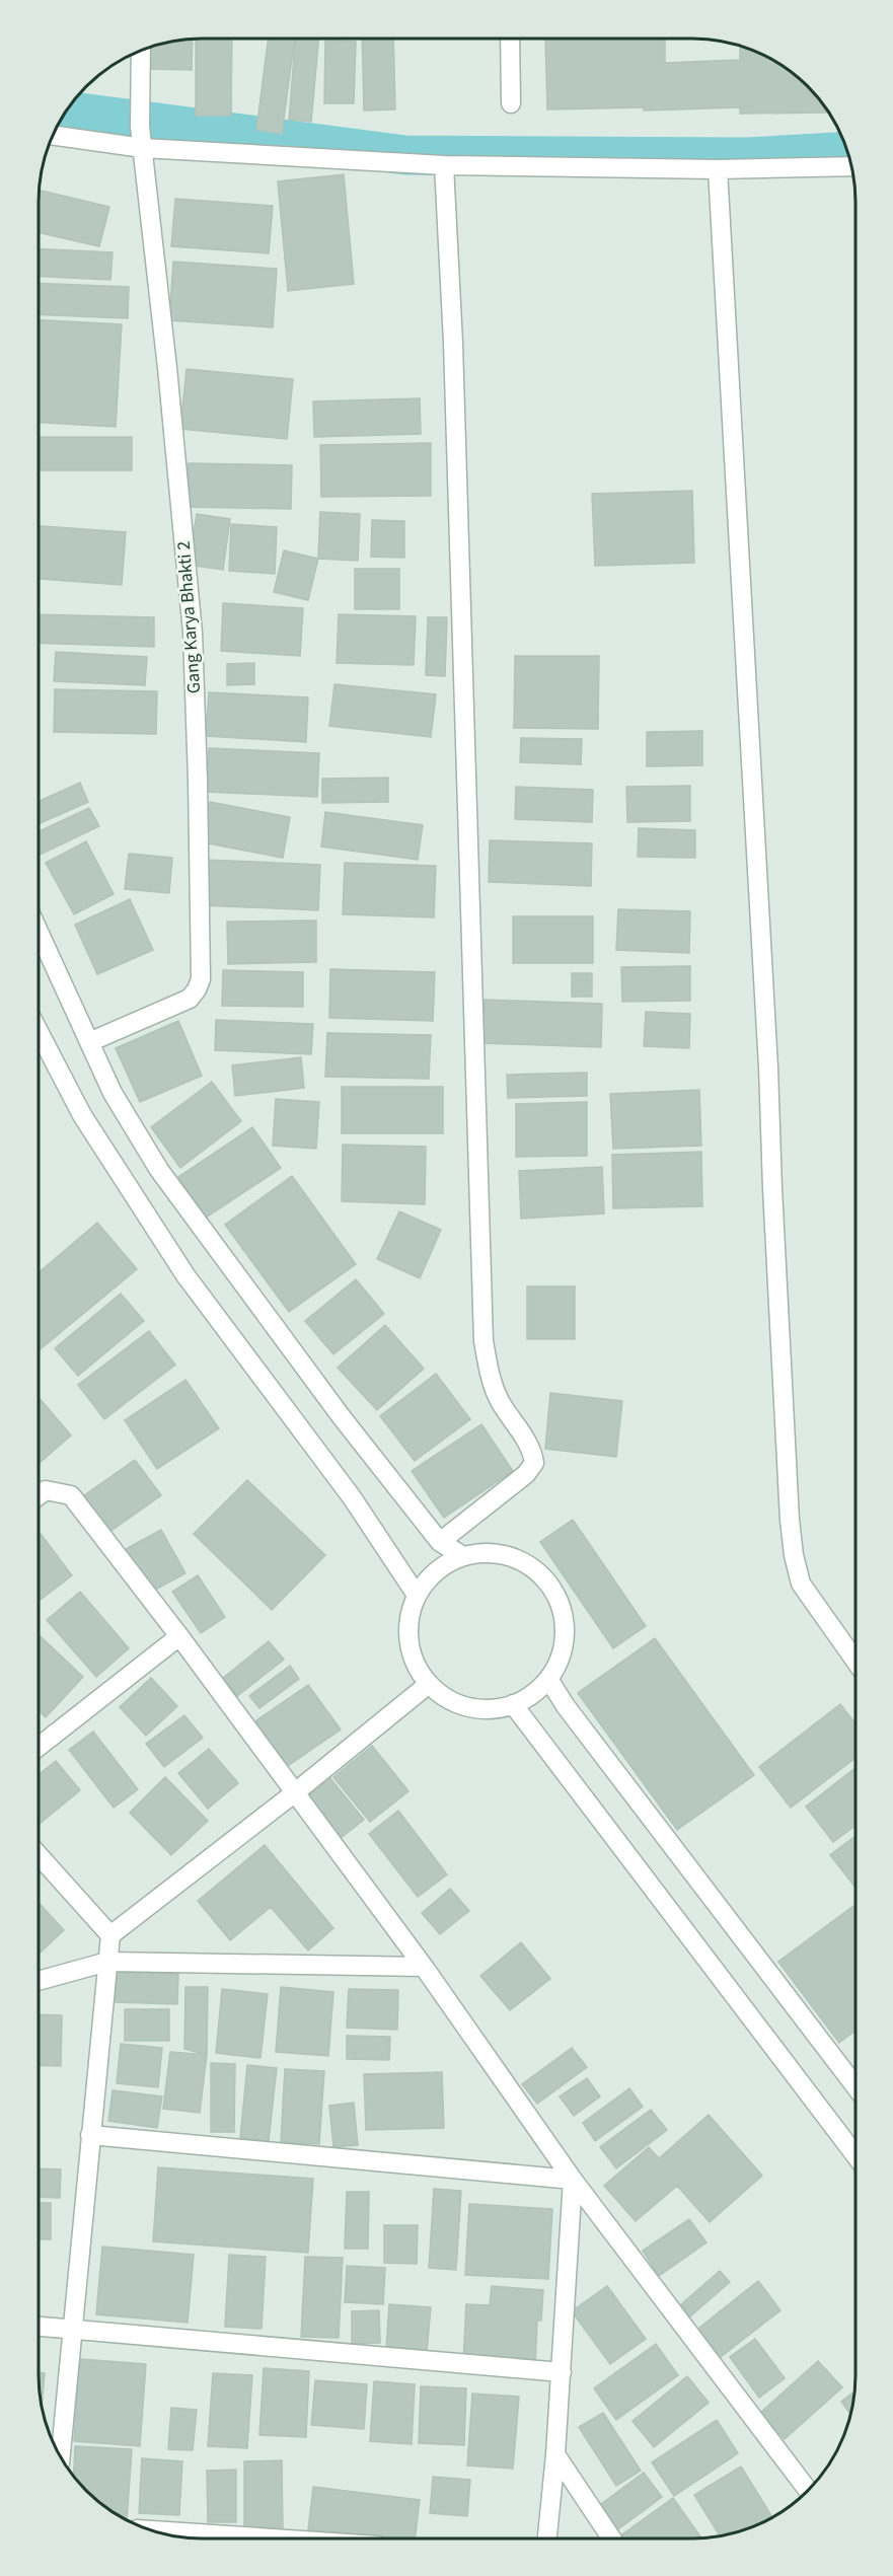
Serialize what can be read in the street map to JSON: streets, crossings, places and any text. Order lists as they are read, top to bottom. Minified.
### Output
{"streets":{"street":["Gang Karya Bhakti 2"]}}
